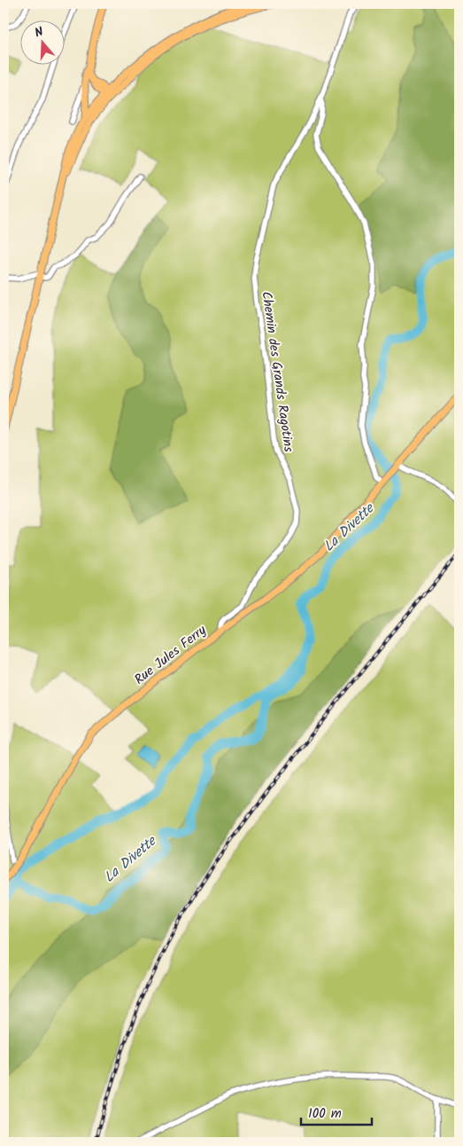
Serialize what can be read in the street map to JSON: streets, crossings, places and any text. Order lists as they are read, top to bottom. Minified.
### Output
{"streets":{"main road":["Rue Jules Ferry"],"street":["Chemin des Grands Ragotins"]},"crossings":[["Chemin des Grands Ragotins","Rue Jules Ferry"]],"water":["La Divette"],"scale_bar":"100 m","north":"top"}
